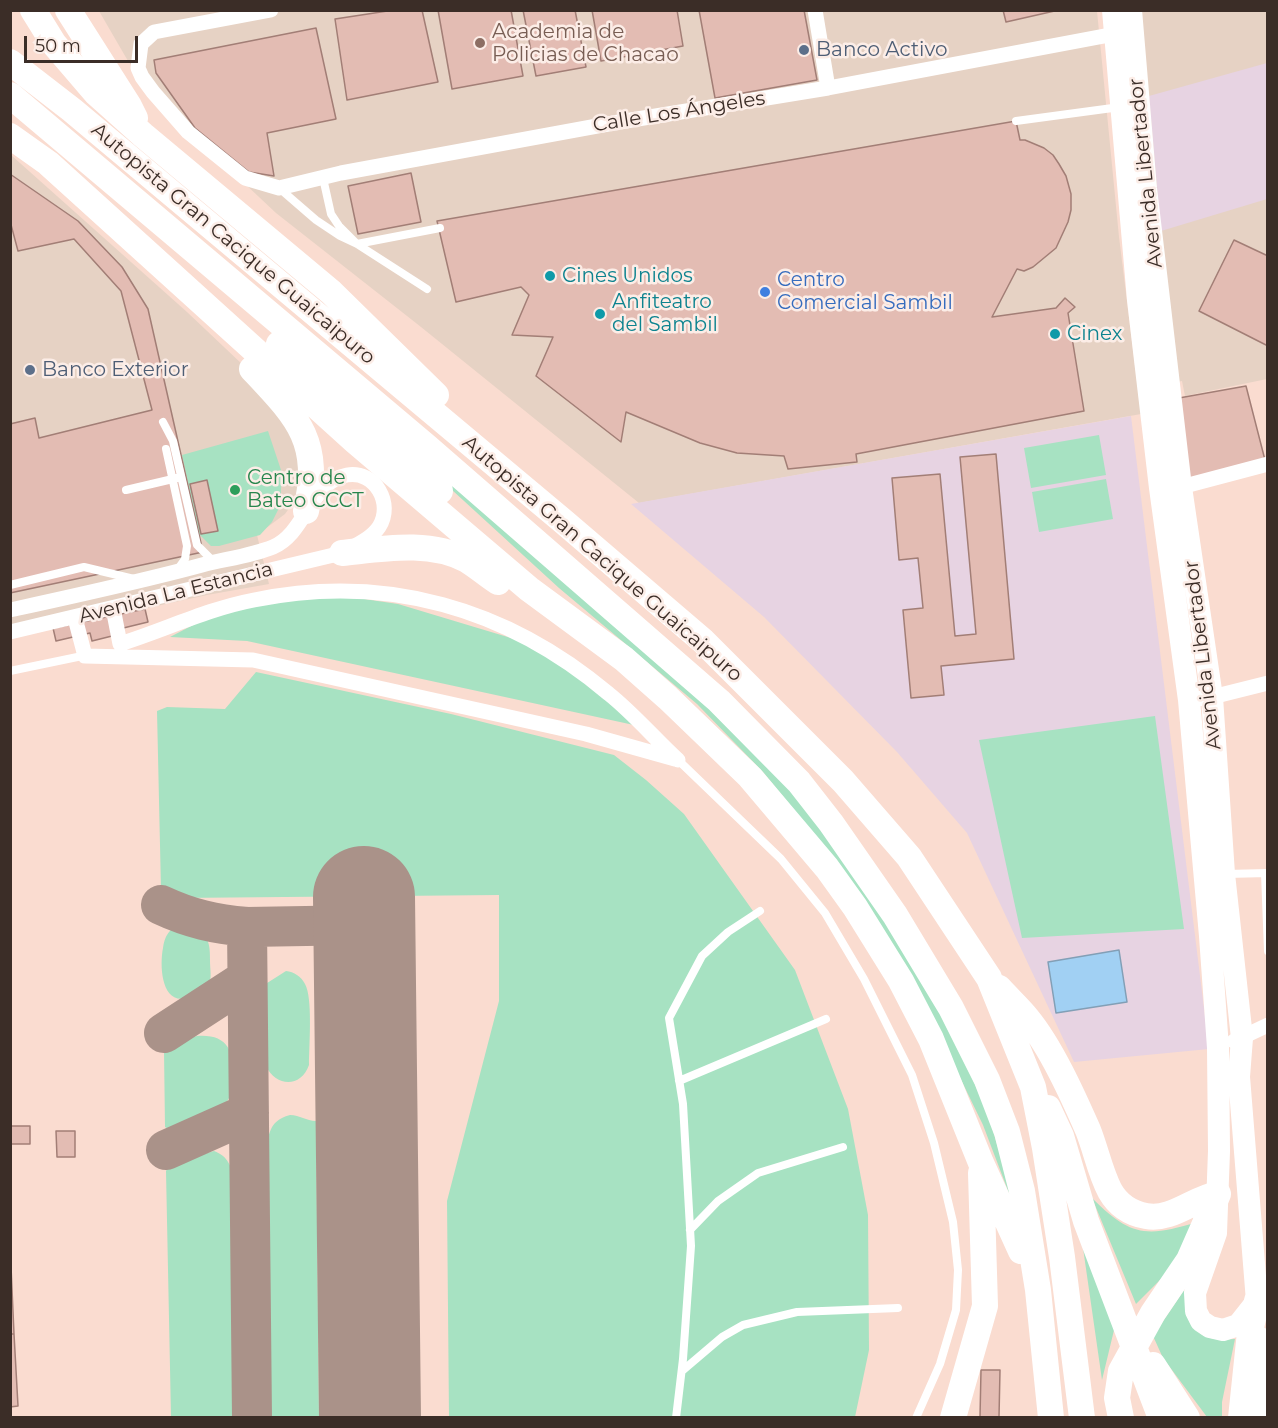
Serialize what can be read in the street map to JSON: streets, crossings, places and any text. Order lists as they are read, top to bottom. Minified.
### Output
{"streets":{"highway":["Autopista Gran Cacique Guaicaipuro"],"main road":["Avenida Libertador"],"street":["Calle Los Ángeles","Avenida La Estancia"]},"crossings":[["Calle Los Ángeles","Avenida Libertador"]],"places":["Academia de Policias de Chacao","Banco Activo","Cines Unidos","Centro Comercial Sambil","Anfiteatro del Sambil","Cinex","Banco Exterior","Centro de Bateo CCCT"],"scale_bar":"50 m"}
